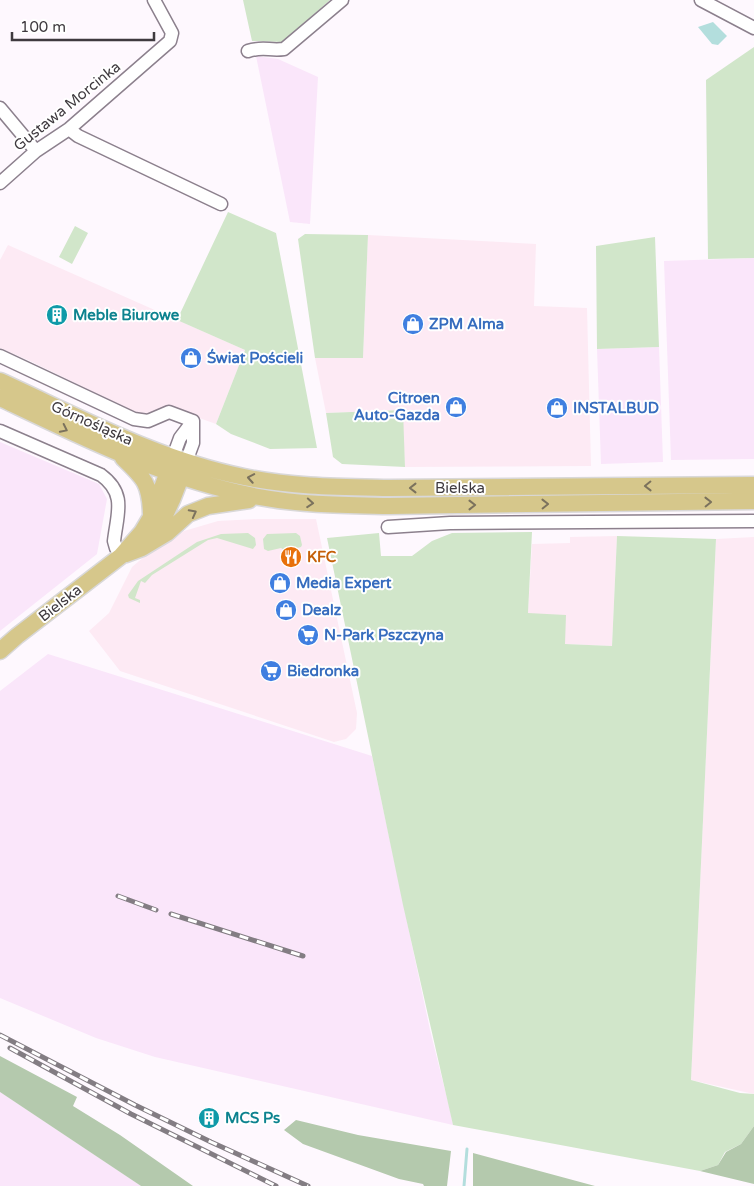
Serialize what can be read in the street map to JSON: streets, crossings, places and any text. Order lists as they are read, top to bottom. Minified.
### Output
{"streets":{"main road":["Górnośląska","Bielska"],"street":["Gustawa Morcinka"]},"crossings":[["Górnośląska","Bielska"]],"places":{"building":["Meble Biurowe","MCS Ps"],"shop":["ZPM Alma","Świat Pościeli","Citroen Auto-Gazda","INSTALBUD","Media Expert","Dealz"],"restaurant":["KFC"],"supermarket":["N-Park Pszczyna","Biedronka"]},"scale_bar":"100 m"}
